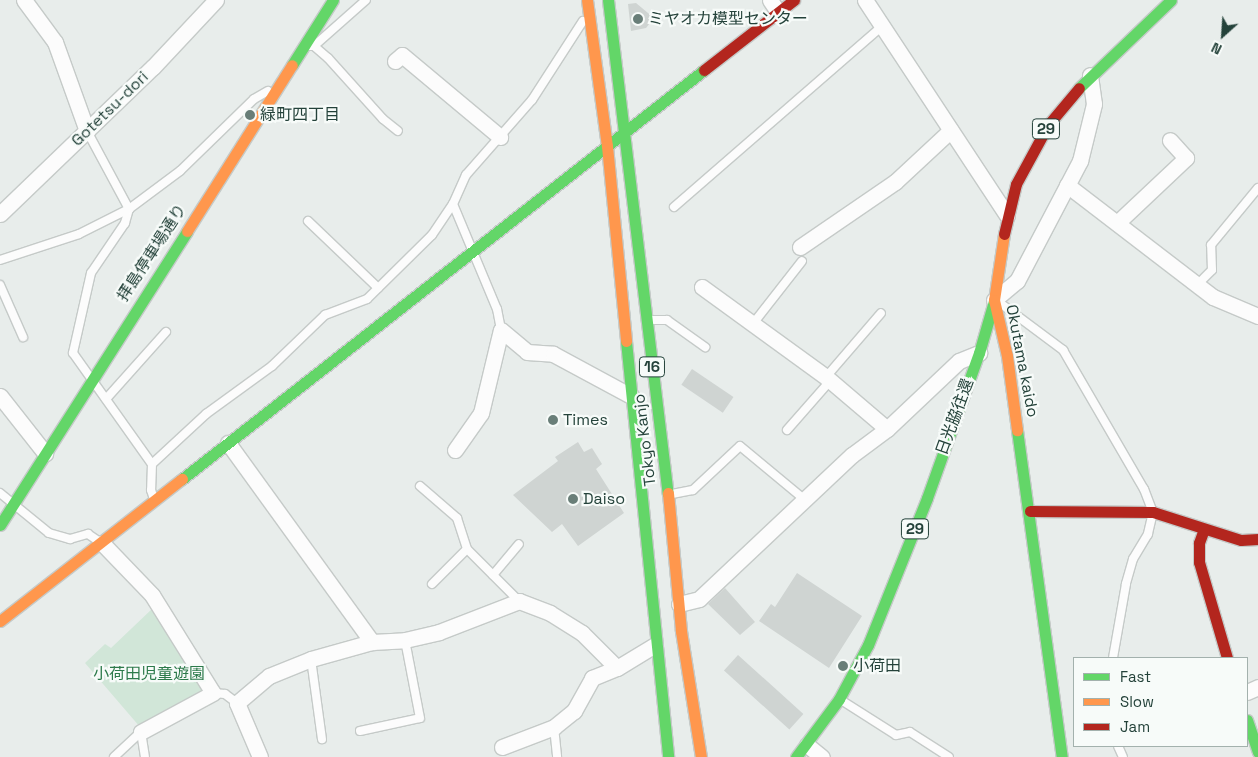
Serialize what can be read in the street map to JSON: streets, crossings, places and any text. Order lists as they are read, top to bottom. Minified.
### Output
{"streets":{"main road":["29","拝島停車場通り","Okutama kaido","16","日光脇往還","Tokyo Kanjo"],"street":["Gotetsu-dori"]},"crossings":[["Okutama kaido","日光脇往還"]],"parks":["小荷田児童遊園"],"places":["ミヤオカ模型センター","緑町四丁目","Times","Daiso","小荷田"],"legend":["Fast","Slow","Jam"],"north":"bottom left"}
